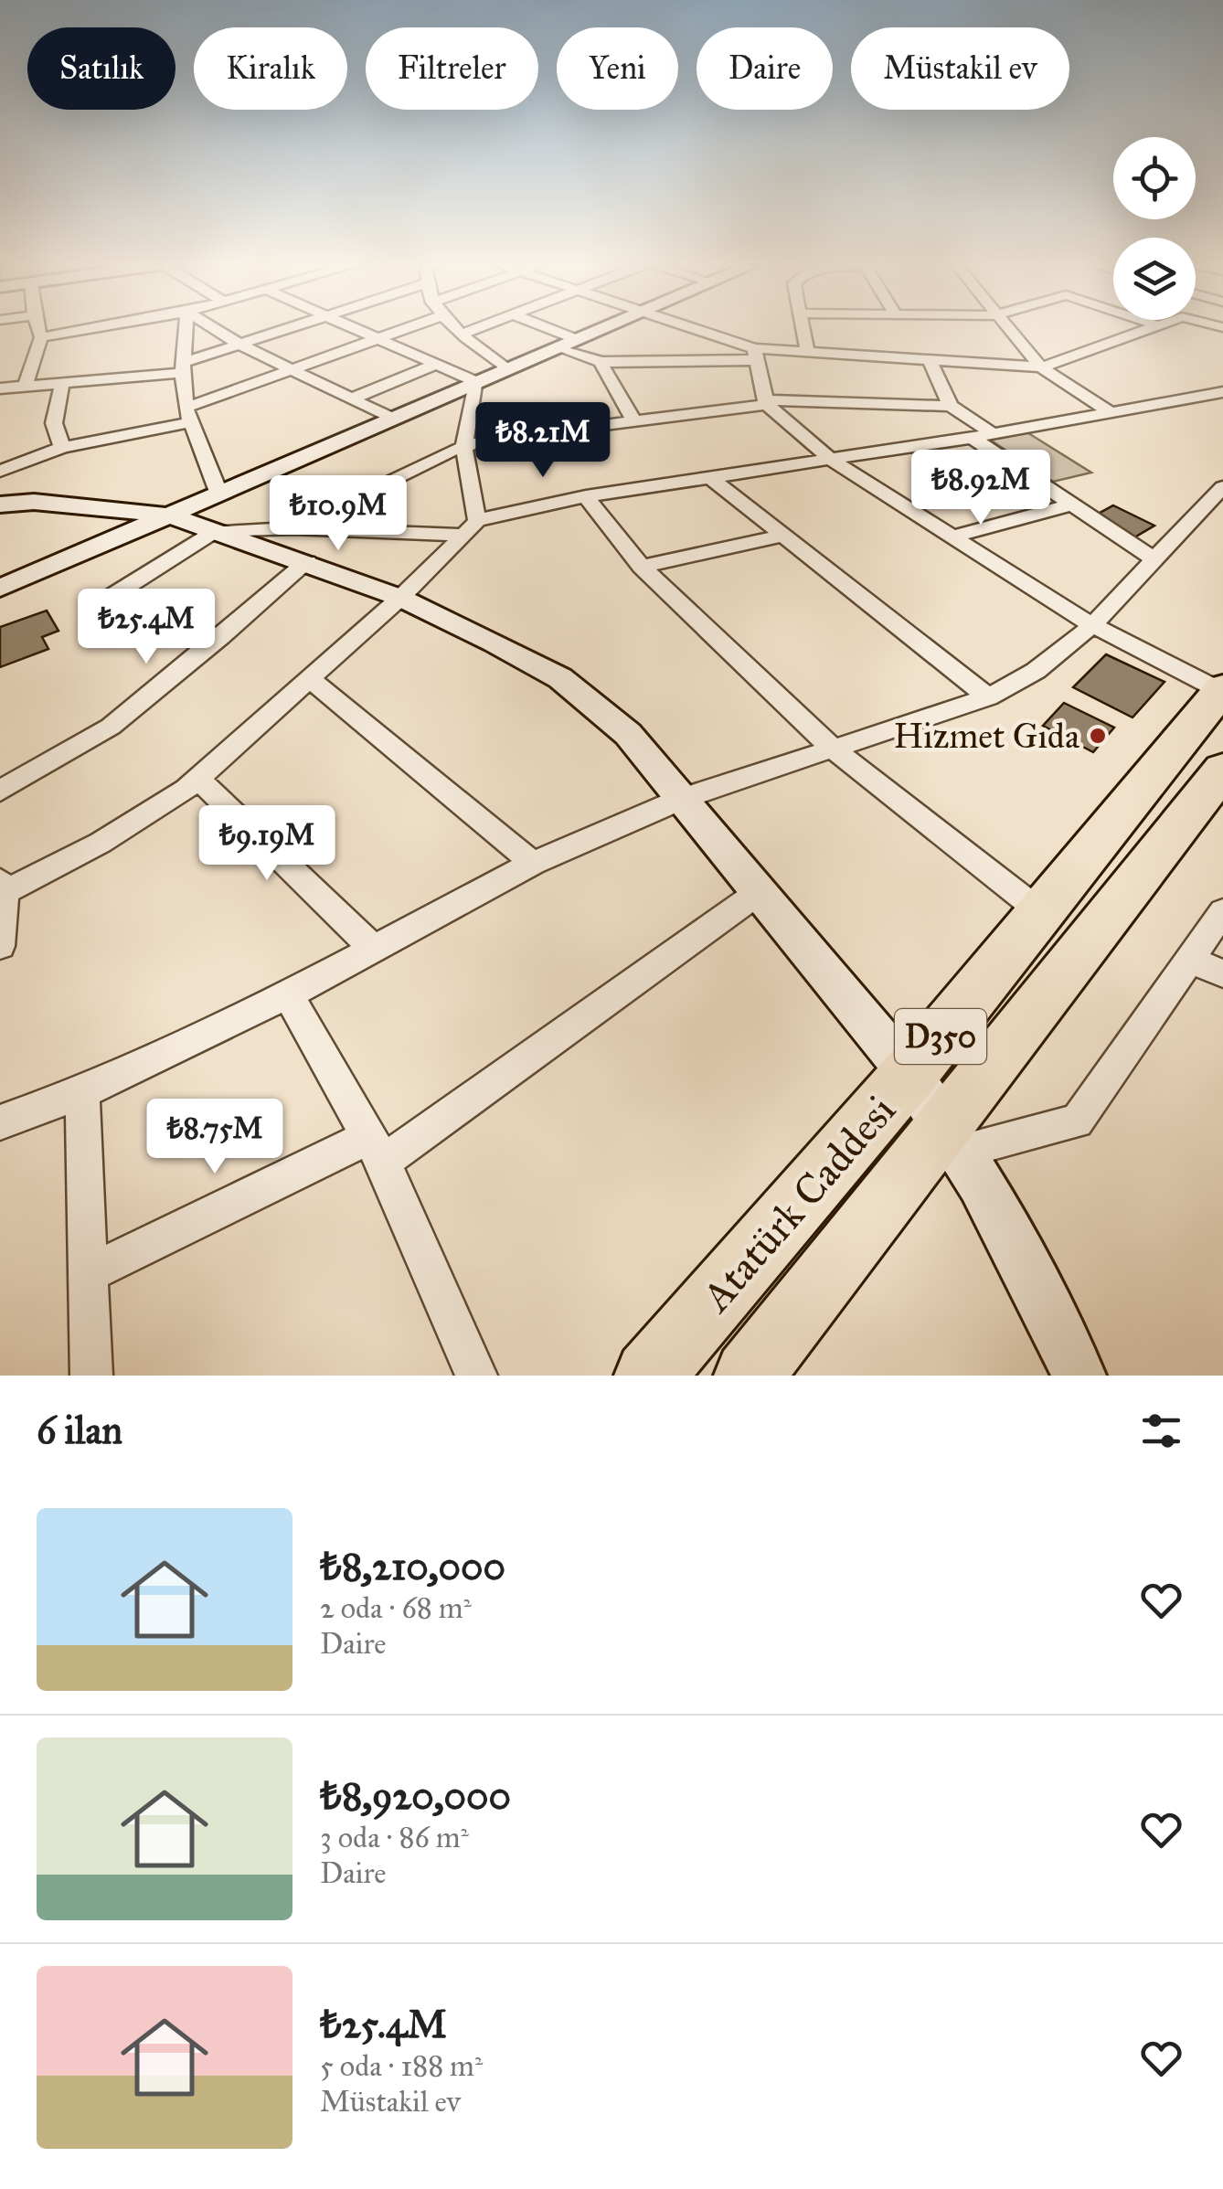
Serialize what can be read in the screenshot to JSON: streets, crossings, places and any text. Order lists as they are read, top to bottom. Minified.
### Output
{"streets":{"highway":["D350","Atatürk Caddesi"]},"places":["Hizmet Gıda"],"page":{"chip":["Satılık","Kiralık","Filtreler","Yeni","Daire","Müstakil ev"],"price":["₺8.21M","₺8.92M","₺10.9M","₺25.4M","₺9.19M","₺8.75M"],"heading":"6 ilan","list":[{"name":"₺8,210,000","note":"2 oda · 68 m² · Daire"},{"name":"₺8,920,000","note":"3 oda · 86 m² · Daire"},{"name":"₺25.4M","note":"5 oda · 188 m² · Müstakil ev"}]}}
